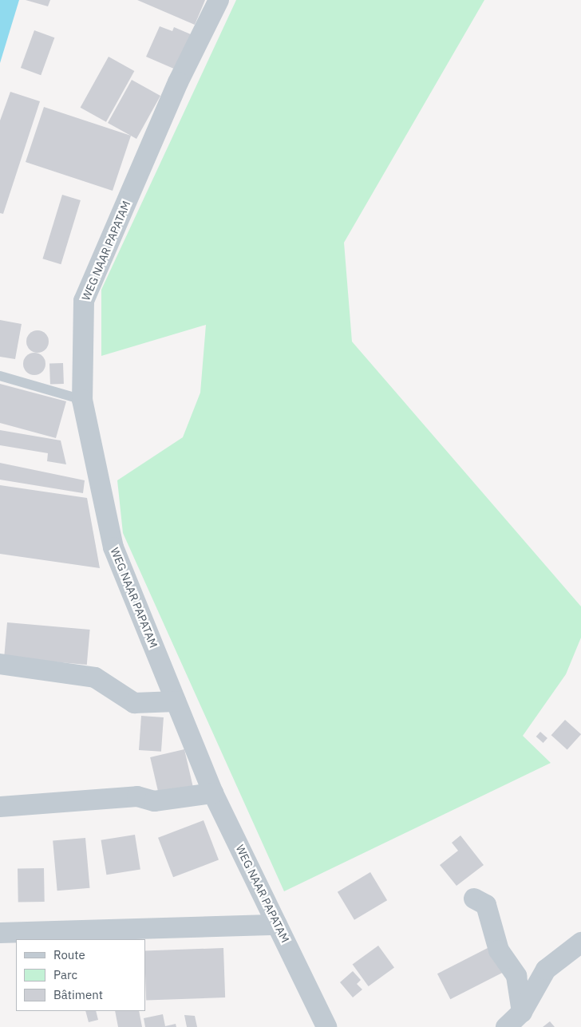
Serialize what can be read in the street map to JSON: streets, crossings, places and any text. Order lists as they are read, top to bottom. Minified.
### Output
{"streets":{"street":["WEG NAAR PAPATAM"]},"legend":["Route","Parc","Bâtiment"]}
